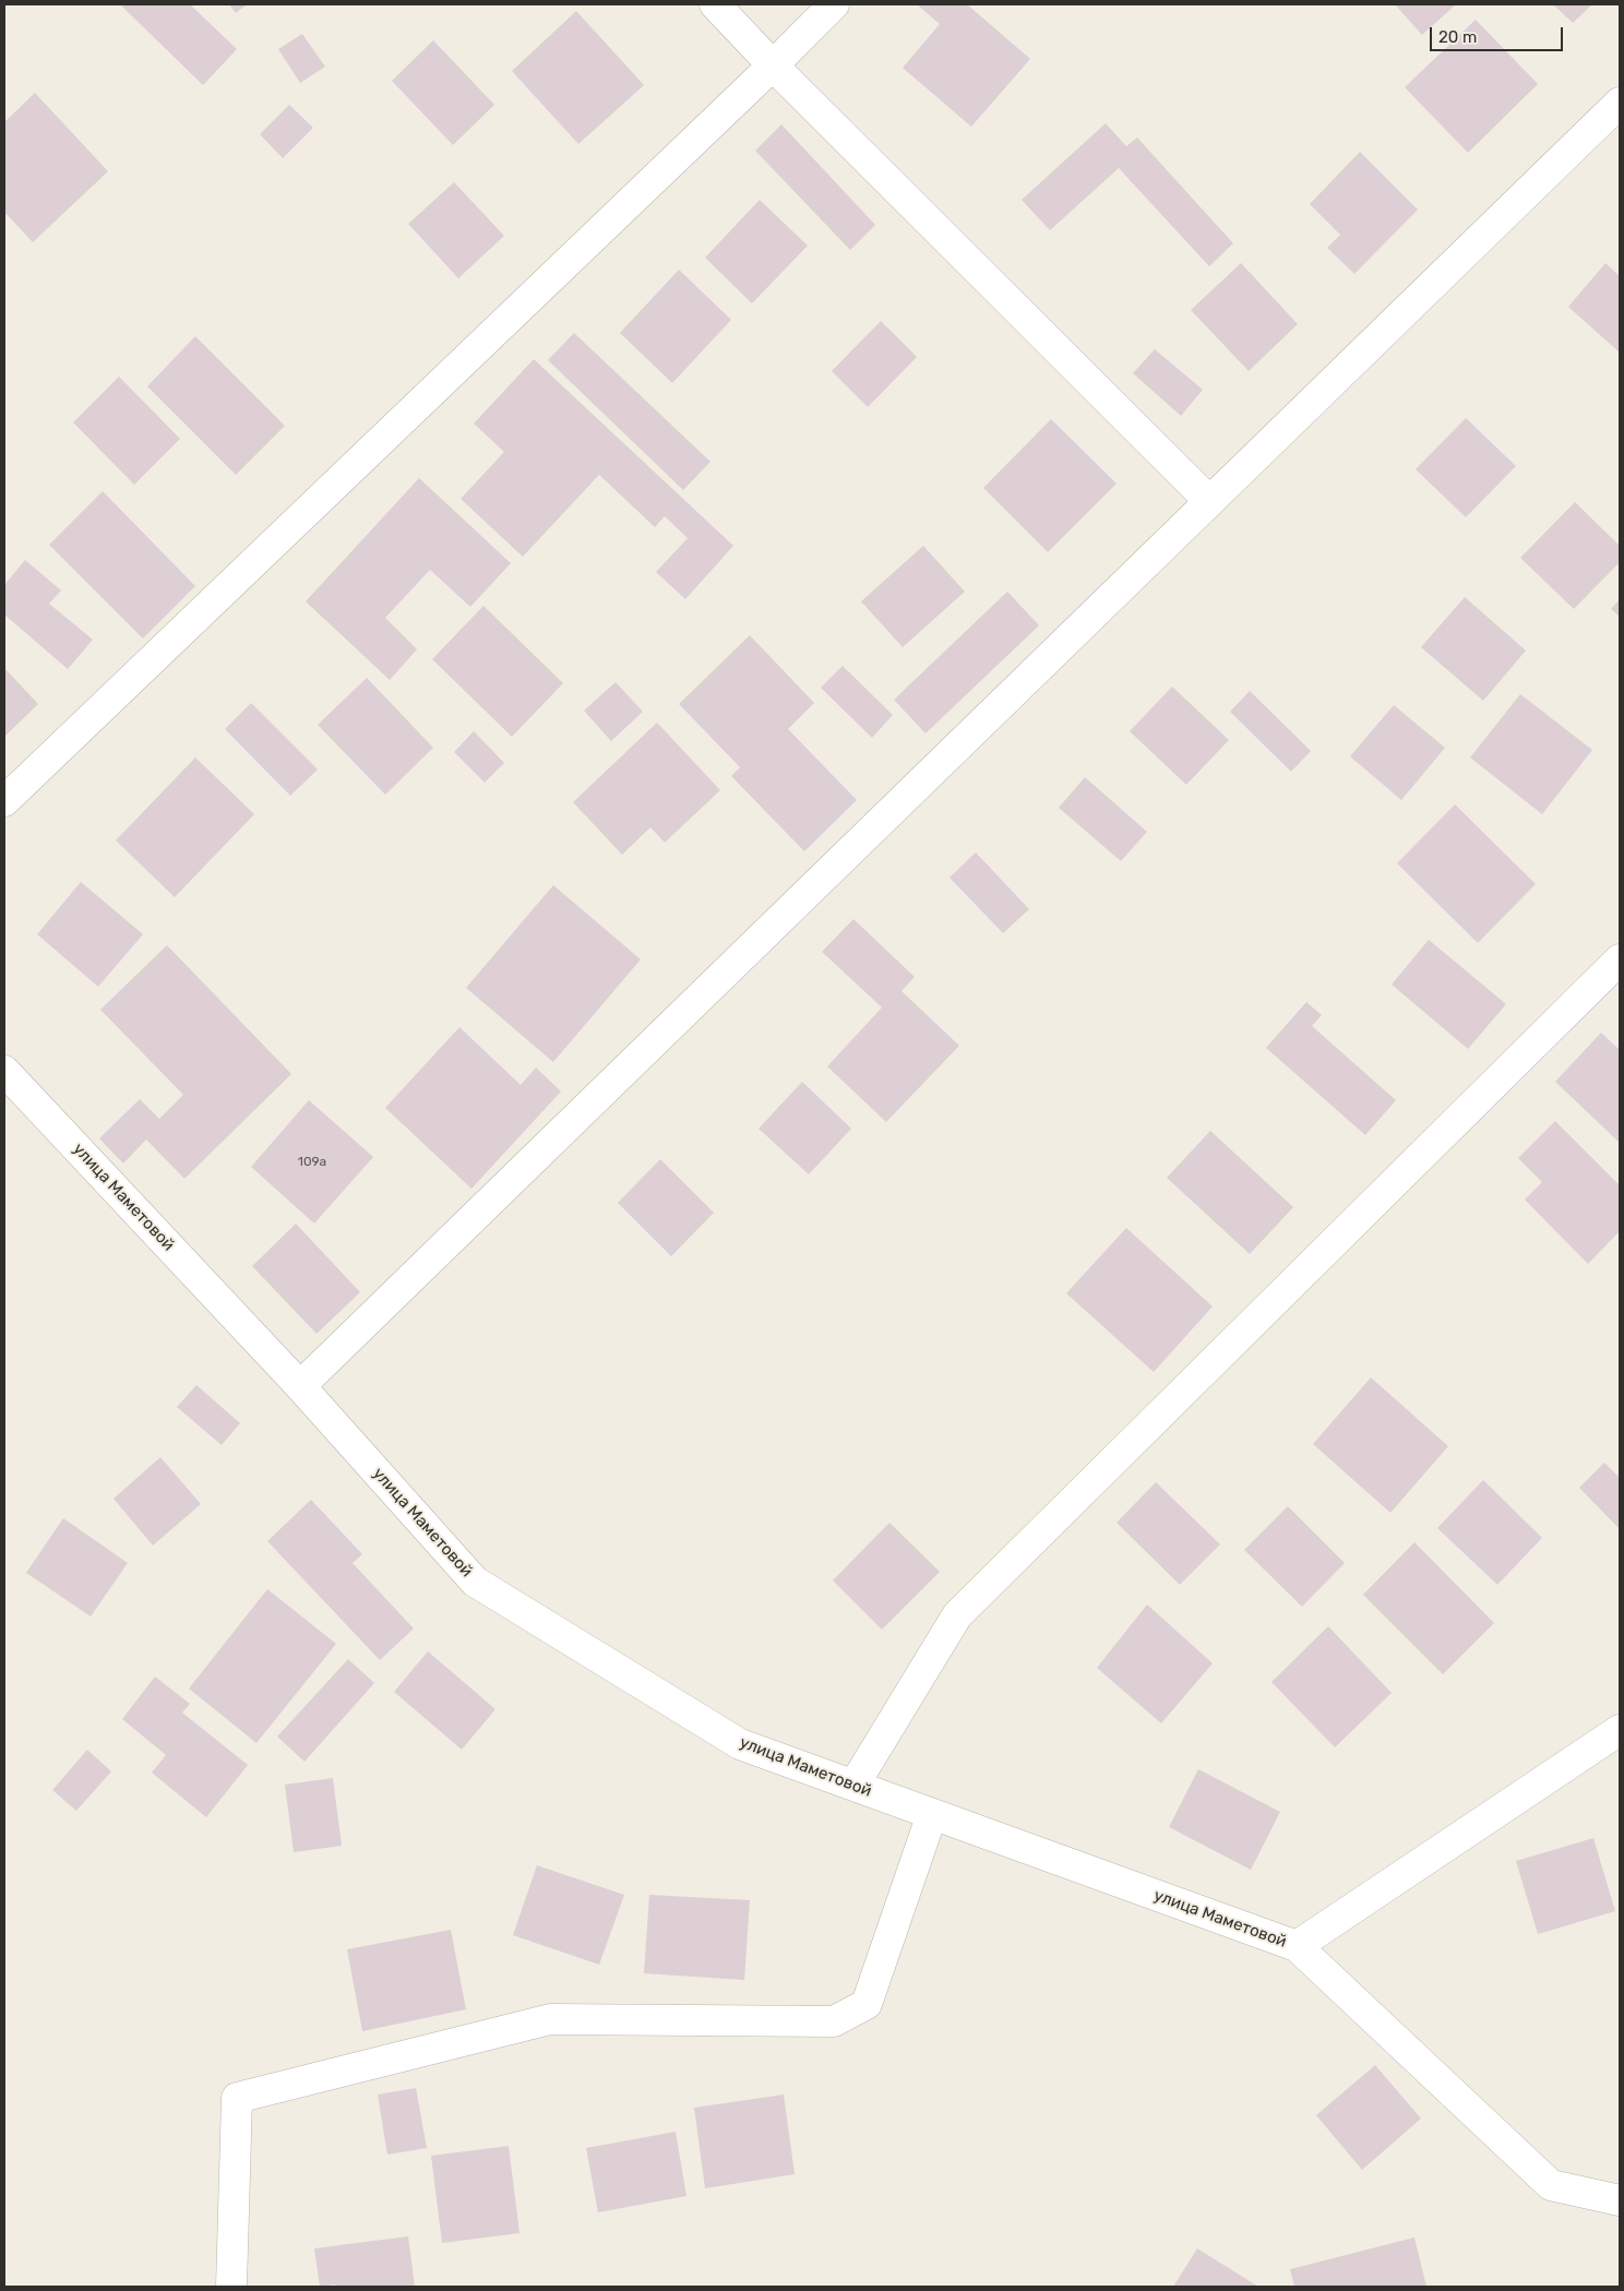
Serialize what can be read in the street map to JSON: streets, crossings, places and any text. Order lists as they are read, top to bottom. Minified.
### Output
{"streets":{"street":["улица Маметовой"]},"house_numbers":["109а"],"scale_bar":"20 m"}
